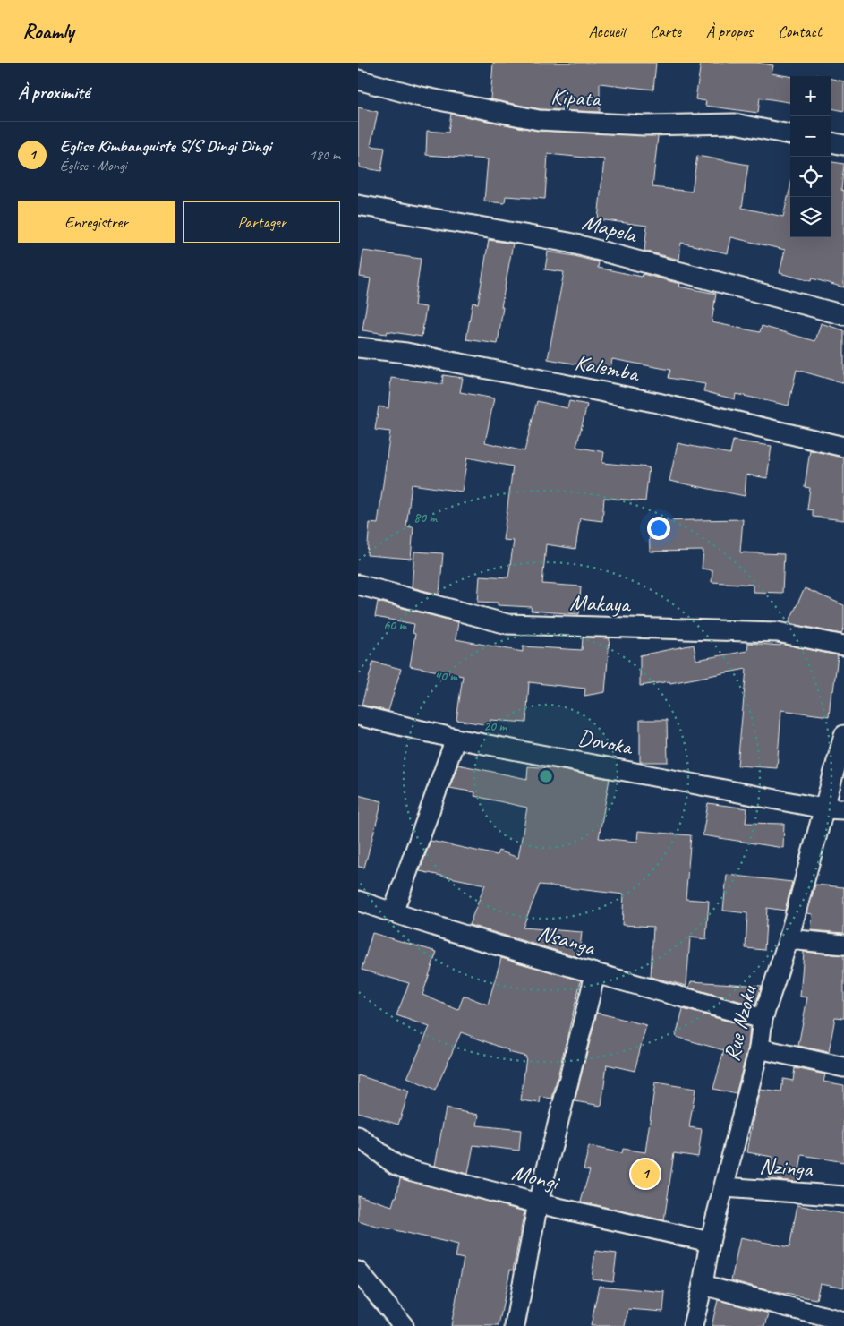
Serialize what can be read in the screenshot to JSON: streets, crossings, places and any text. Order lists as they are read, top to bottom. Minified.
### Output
{"streets":{"street":["Kipata","Mapela","Kalemba","Makaya","Dovoka","Nsanga","Rue Nzoku","Nzinga","Mongi"]},"crossings":[["Dovoka","Rue Nzoku"],["Nsanga","Rue Nzoku"],["Rue Nzoku","Nzinga"],["Rue Nzoku","Mongi"]],"page":{"header":"Roamly","nav":["Accueil","Carte","À propos","Contact"],"heading":"À proximité","map_buttons":["+","−"],"list":[{"mark":"1","name":"Eglise Kimbanguiste S/S Dingi Dingi","note":"Église · Mongi","value":"180 m"}],"buttons":["Enregistrer","Partager"],"pins":"1"},"rings":["80 m","60 m","40 m","20 m"]}
